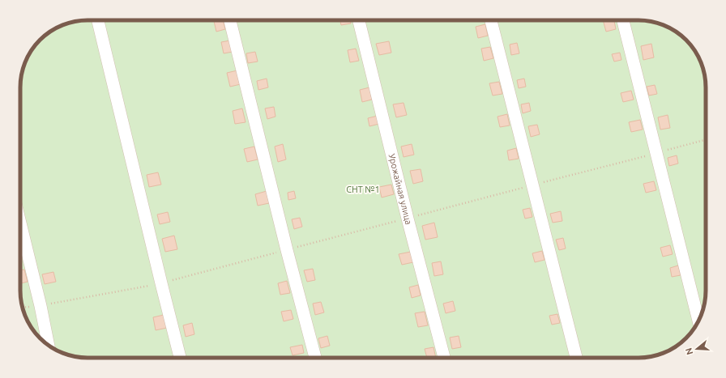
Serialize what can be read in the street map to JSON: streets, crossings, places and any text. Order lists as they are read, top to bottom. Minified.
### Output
{"streets":{"street":["Урожайная улица"]},"parks":["СНТ №1"],"north":"left"}
